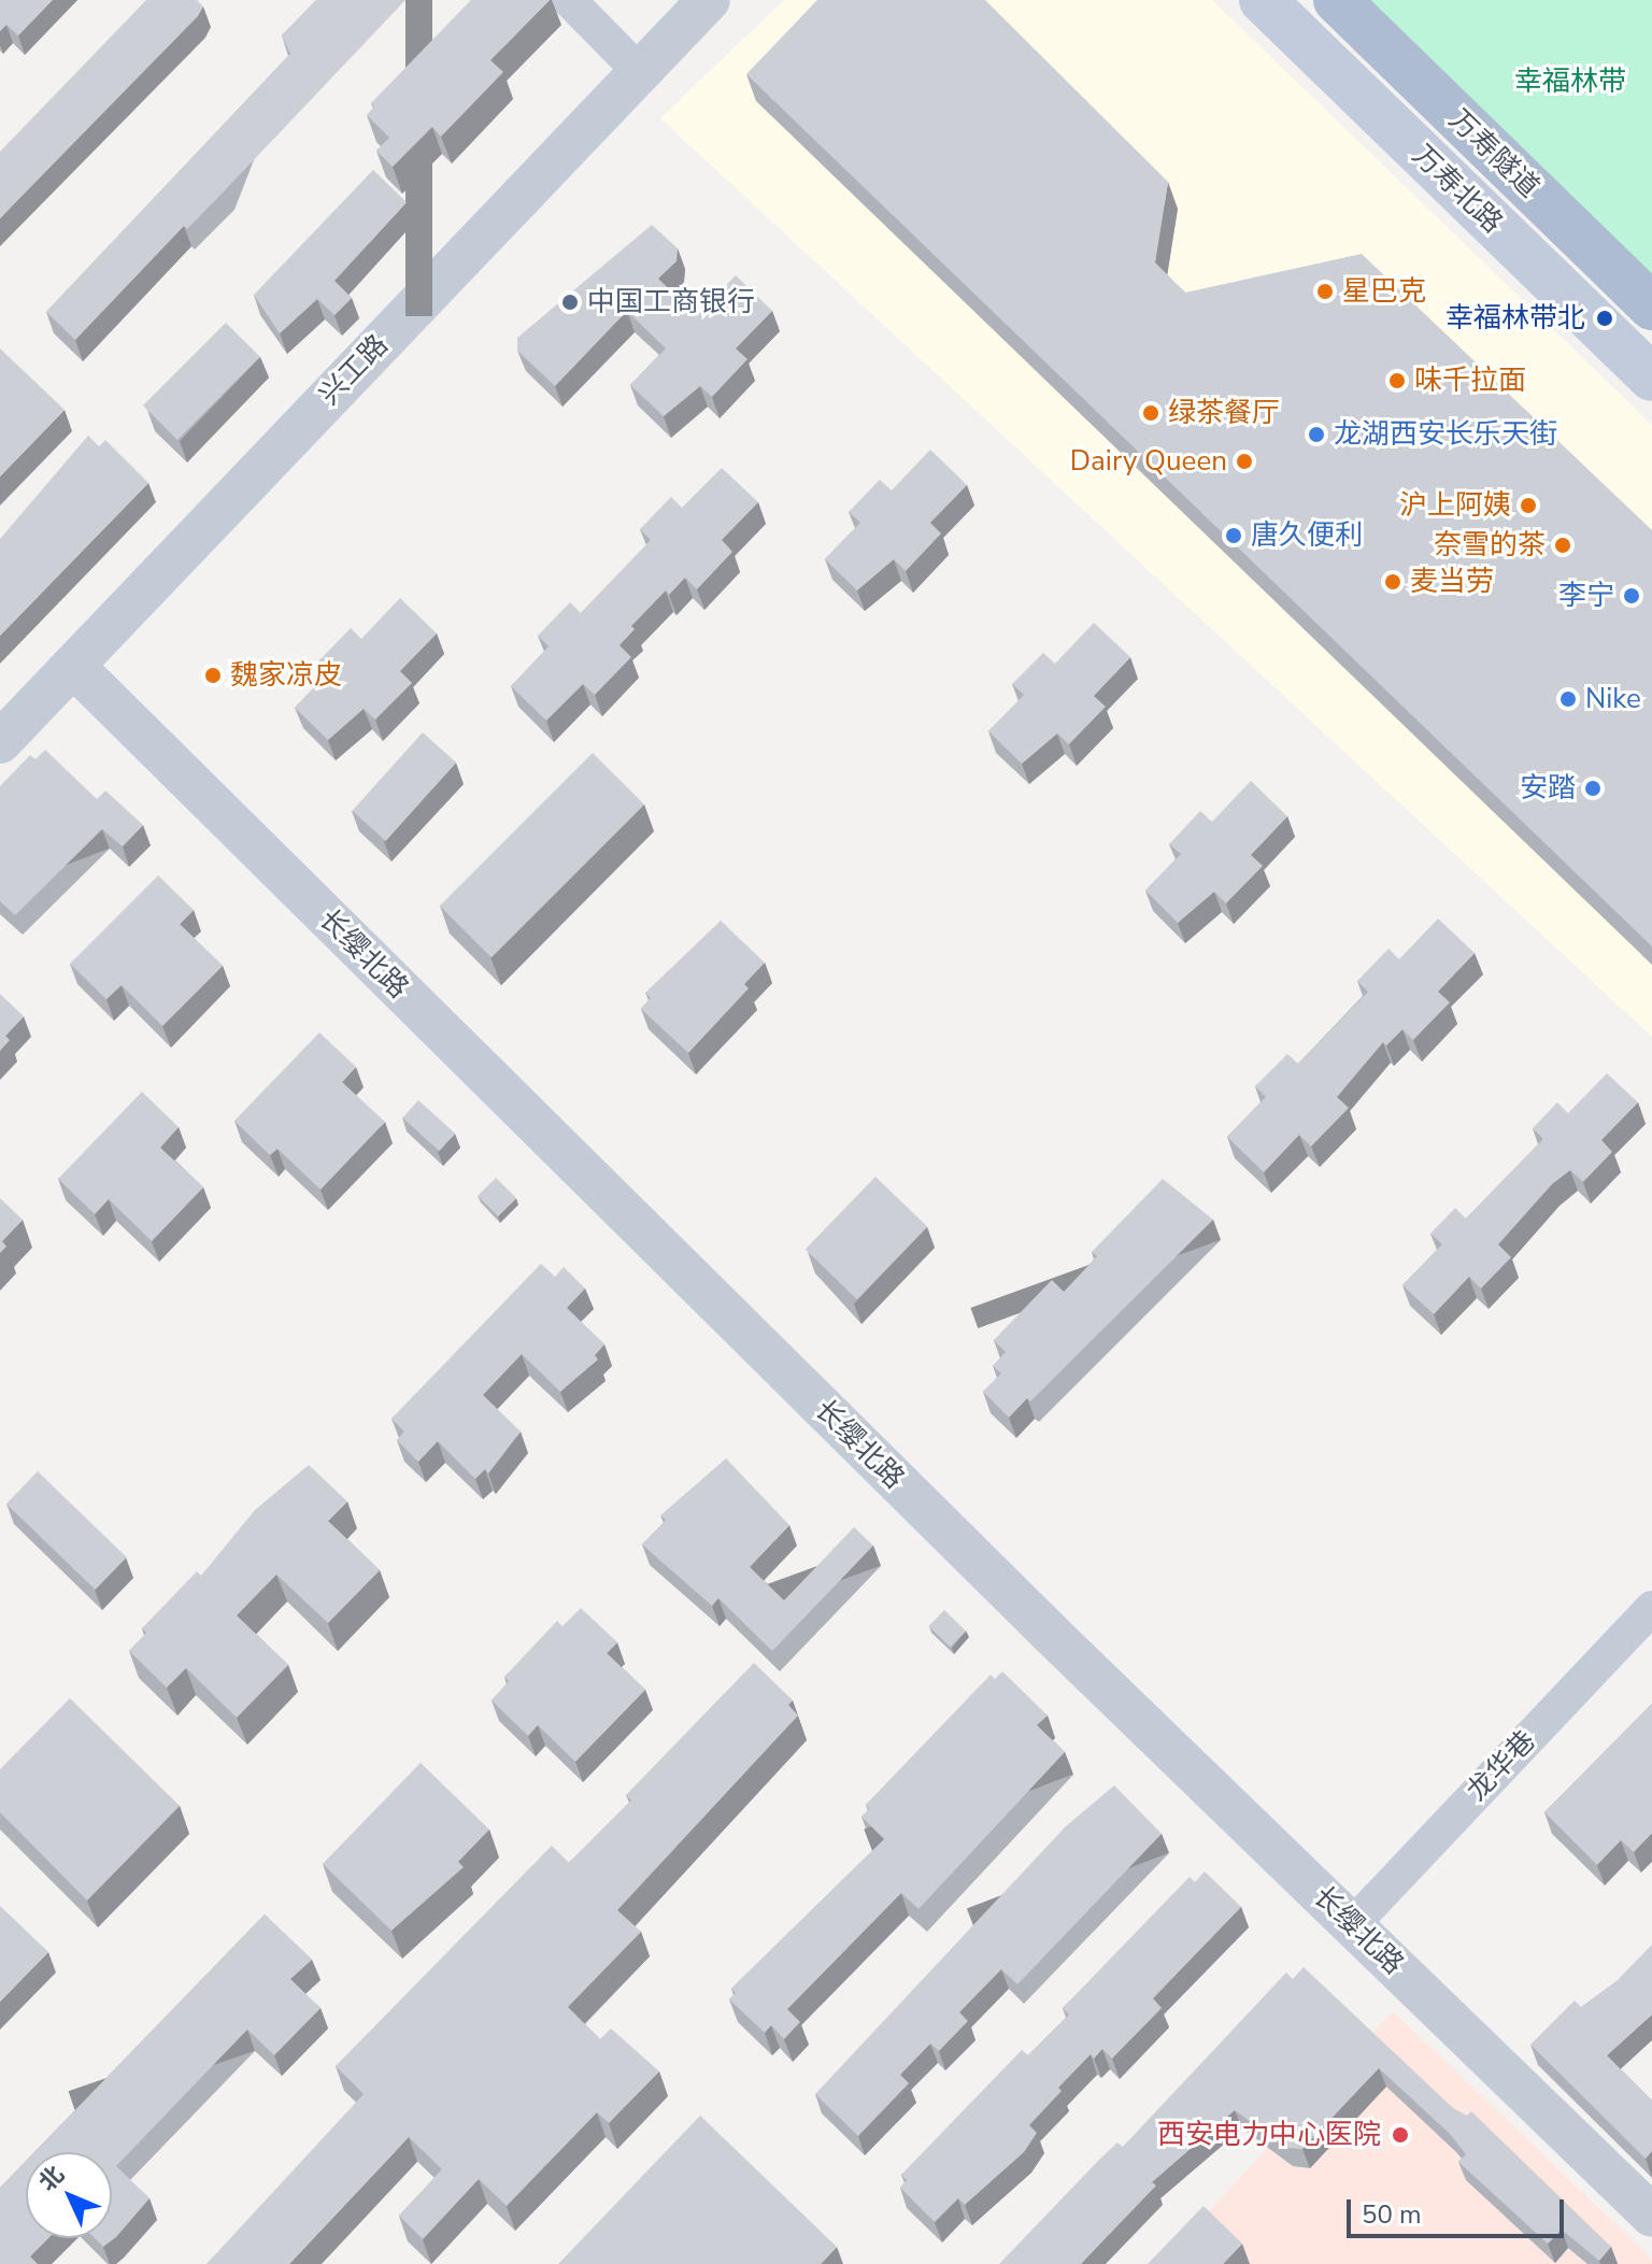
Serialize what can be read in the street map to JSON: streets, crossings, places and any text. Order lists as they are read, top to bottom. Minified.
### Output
{"streets":{"main road":["万寿隧道","万寿北路"],"street":["兴工路","长缨北路","龙华巷"]},"crossings":[["兴工路","长缨北路"],["长缨北路","龙华巷"]],"parks":["幸福林带"],"places":["星巴克","中国工商银行","幸福林带北","味千拉面","绿茶餐厅","龙湖西安长乐天街","Dairy Queen","沪上阿姨","唐久便利","奈雪的茶","麦当劳","李宁","魏家凉皮","Nike","安踏","西安电力中心医院"],"scale_bar":"50 m","north":"top left"}
